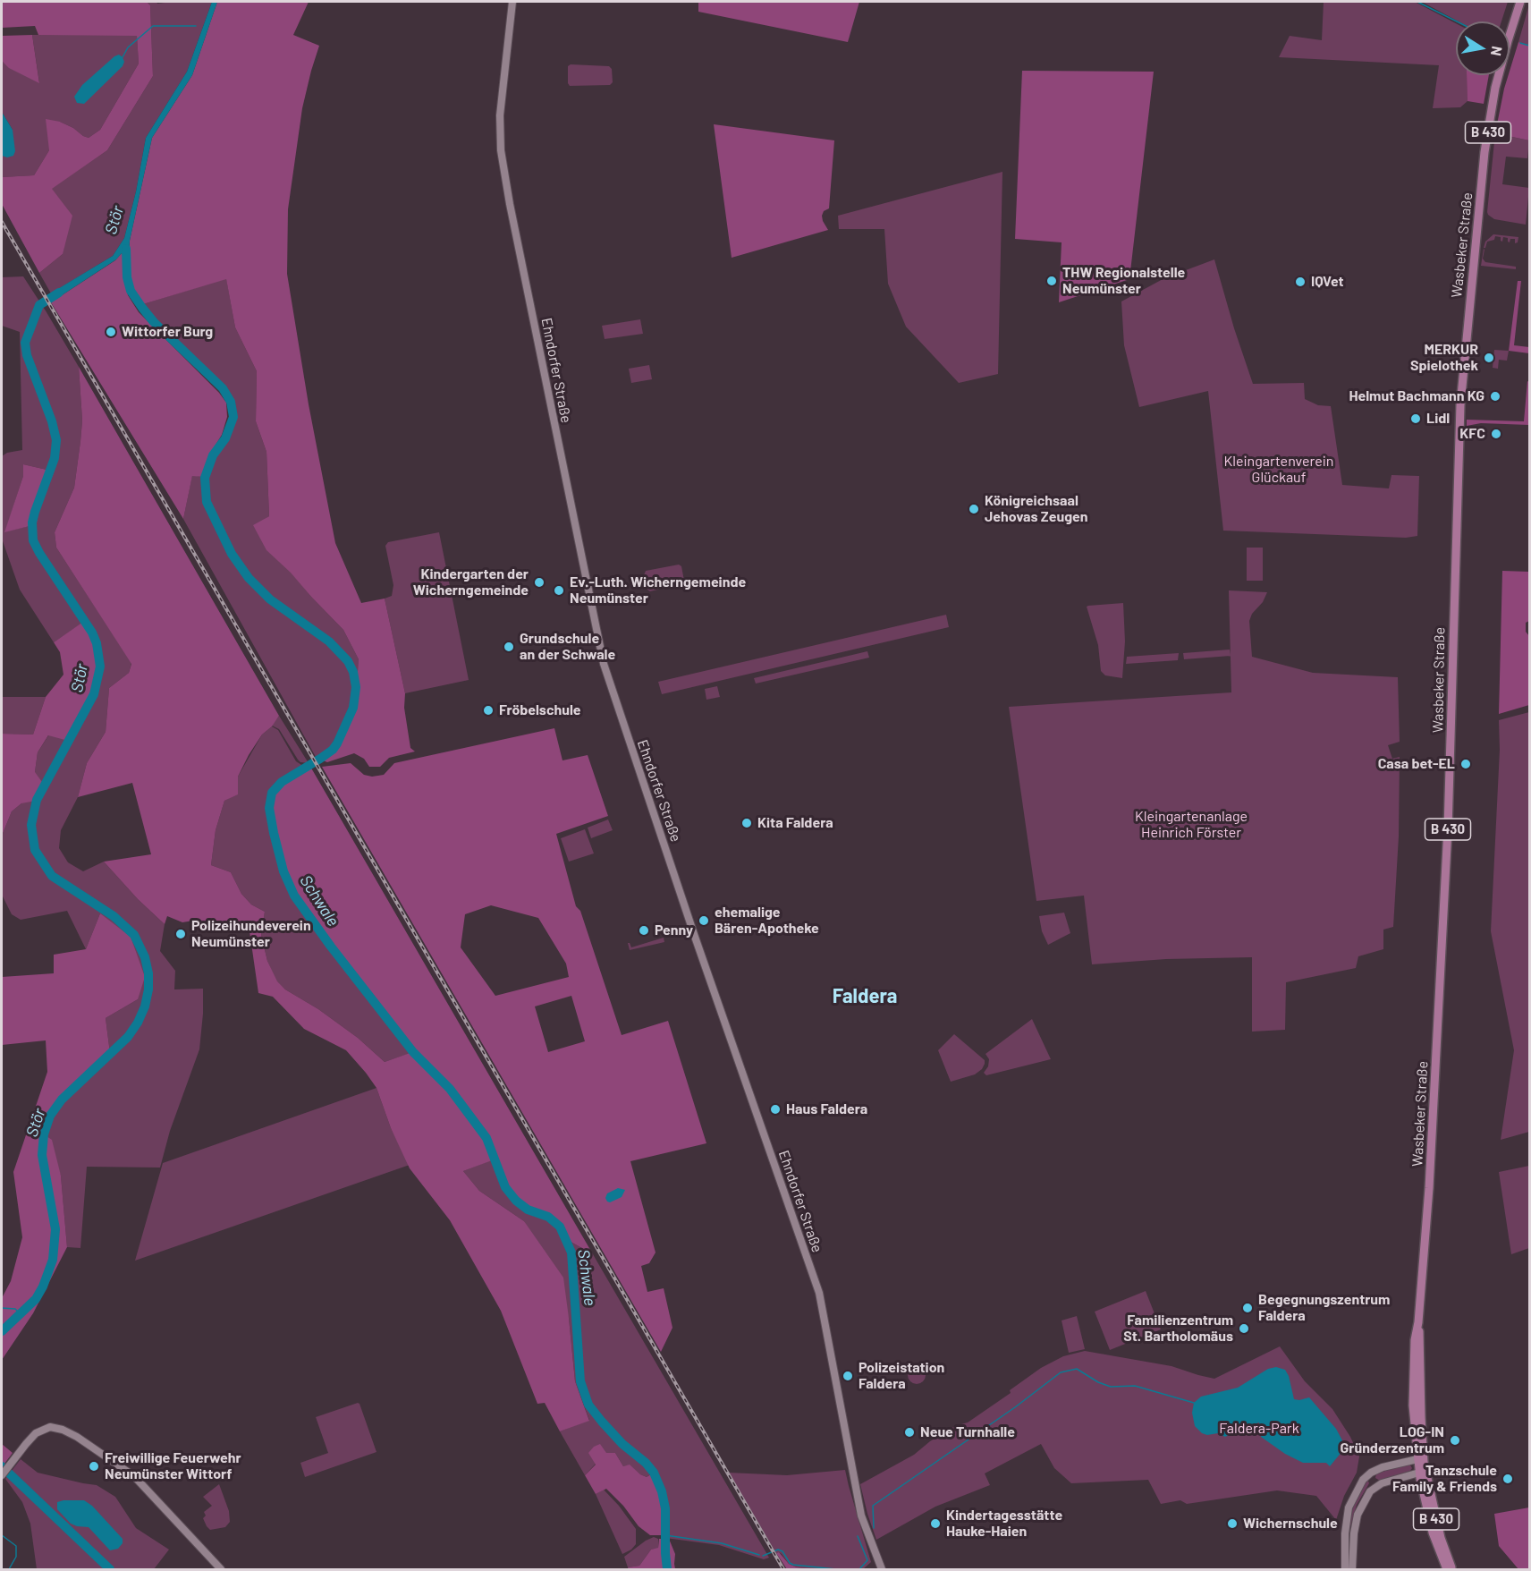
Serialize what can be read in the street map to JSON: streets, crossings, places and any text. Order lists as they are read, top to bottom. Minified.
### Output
{"streets":{"main road":["B 430","Wasbeker Straße"],"street":["Ehndorfer Straße"]},"crossings":[["B 430","Wasbeker Straße"]],"districts":["Faldera"],"water":["Stör","Schwale"],"parks":["Kleingartenverein Glückauf","Kleingartenanlage Heinrich Förster","Faldera-Park"],"places":["THW Regionalstelle Neumünster","IQVet","Wittorfer Burg","MERKUR Spielothek","Helmut Bachmann KG","Lidl","KFC","Königreichsaal Jehovas Zeugen","Kindergarten der Wicherngemeinde","Ev.-Luth. Wicherngemeinde Neumünster","Grundschule an der Schwale","Fröbelschule","Casa bet-EL","Kita Faldera","ehemalige Bären-Apotheke","Penny","Polizeihundeverein Neumünster","Haus Faldera","Begegnungszentrum Faldera","Familienzentrum St. Bartholomäus","Polizeistation Faldera","Neue Turnhalle","LOG-IN Gründerzentrum","Freiwillige Feuerwehr Neumünster Wittorf","Tanzschule Family & Friends","Kindertagesstätte Hauke-Haien","Wichernschule"],"north":"right"}
